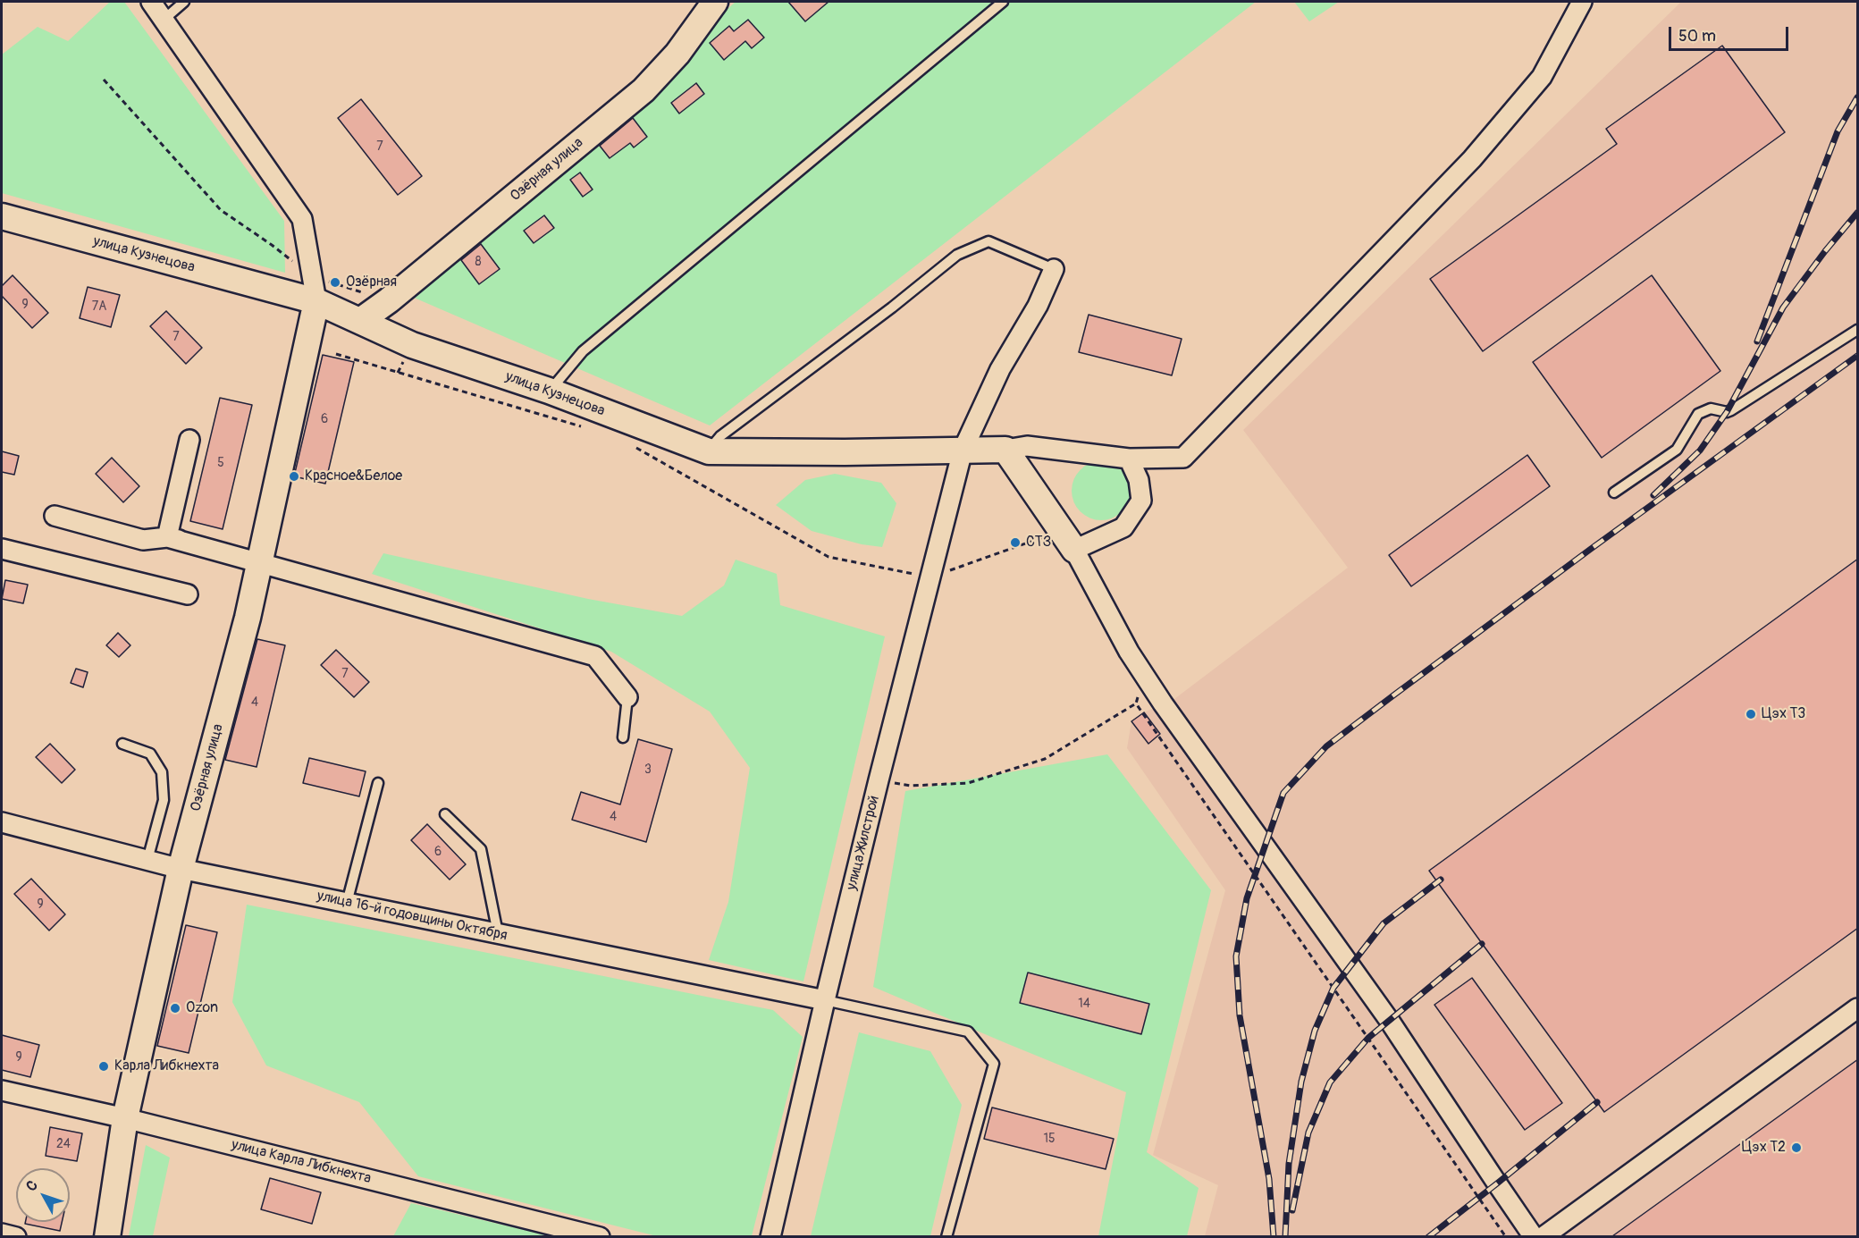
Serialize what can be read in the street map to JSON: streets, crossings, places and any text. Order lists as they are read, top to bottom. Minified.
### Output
{"streets":{"street":["Озёрная улица","улица Кузнецова","улица Жилстрой","улица 16-й годовщины Октября","улица Карла Либкнехта"]},"crossings":[["Озёрная улица","улица Кузнецова"],["Озёрная улица","улица 16-й годовщины Октября"],["Озёрная улица","улица Карла Либкнехта"],["улица Кузнецова","улица Жилстрой"],["улица Жилстрой","улица 16-й годовщины Октября"]],"places":["Озёрная","Красное&Белое","СТЗ","Цэх Т3","Ozon","Карла Либкнехта","Цэх Т2"],"house_numbers":["7","8","9","7А","7","6","5","7","4","3","4","6","9","14","9","15","24"],"scale_bar":"50 m","north":"top left"}
